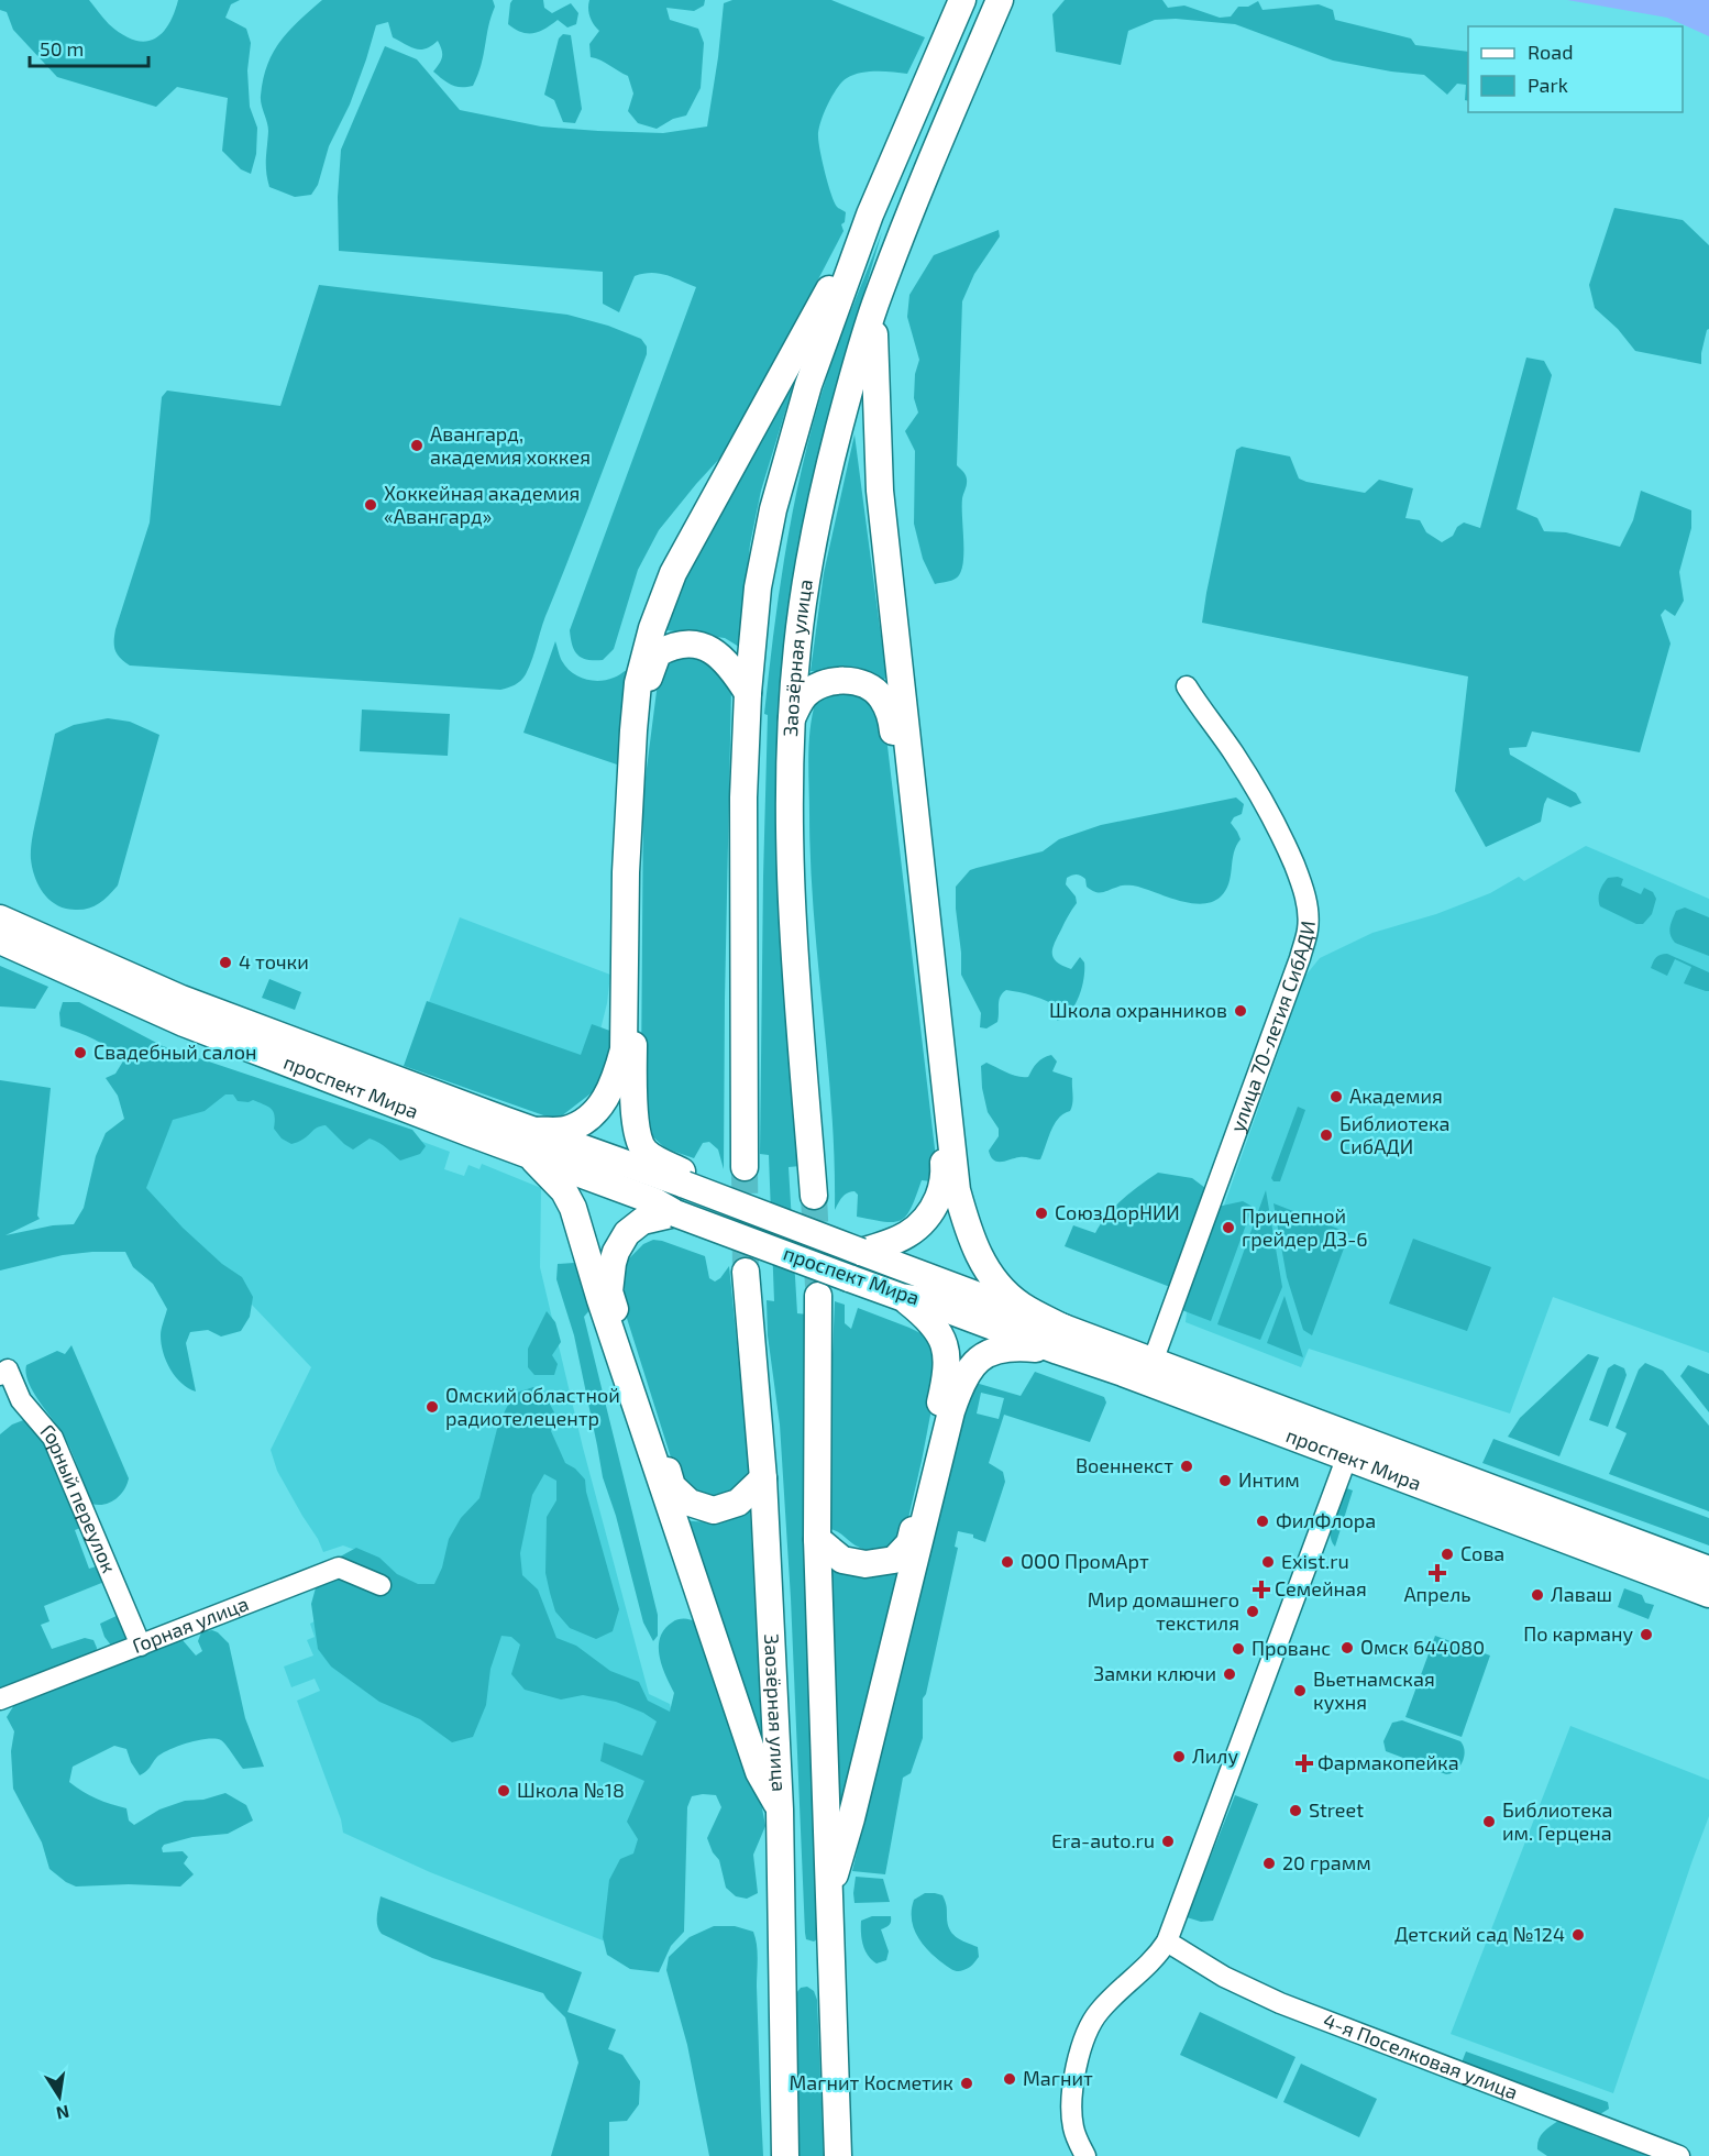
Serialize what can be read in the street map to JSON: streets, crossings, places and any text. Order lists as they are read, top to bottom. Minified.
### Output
{"streets":{"main road":["Заозёрная улица","проспект Мира"],"street":["улица 70-летия СибАДИ","Горный переулок","Горная улица","4-я Поселковая улица"]},"crossings":[["улица 70-летия СибАДИ","проспект Мира"],["Горный переулок","Горная улица"]],"places":{"other":["Авангард, академия хоккея","Хоккейная академия «Авангард»","4 точки","Школа охранников","Свадебный салон","Академия","Библиотека СибАДИ","СоюзДорНИИ","Прицепной грейдер ДЗ-6","Омский областной радиотелецентр","Военнекст","Интим","ФилФлора","Сова","ООО ПромАрт","Exist.ru","Лаваш","Мир домашнего текстиля","По карману","Омск 644080","Прованс","Замки ключи","Вьетнамская кухня","Лилу","Школа №18","Street","Библиотека им. Герцена","Era-auto.ru","20 грамм","Детский сад №124","Магнит","Магнит Косметик"],"health":["Апрель","Семейная","Фармакопейка"]},"legend":["Road","Park"],"scale_bar":"50 m","north":"bottom"}
